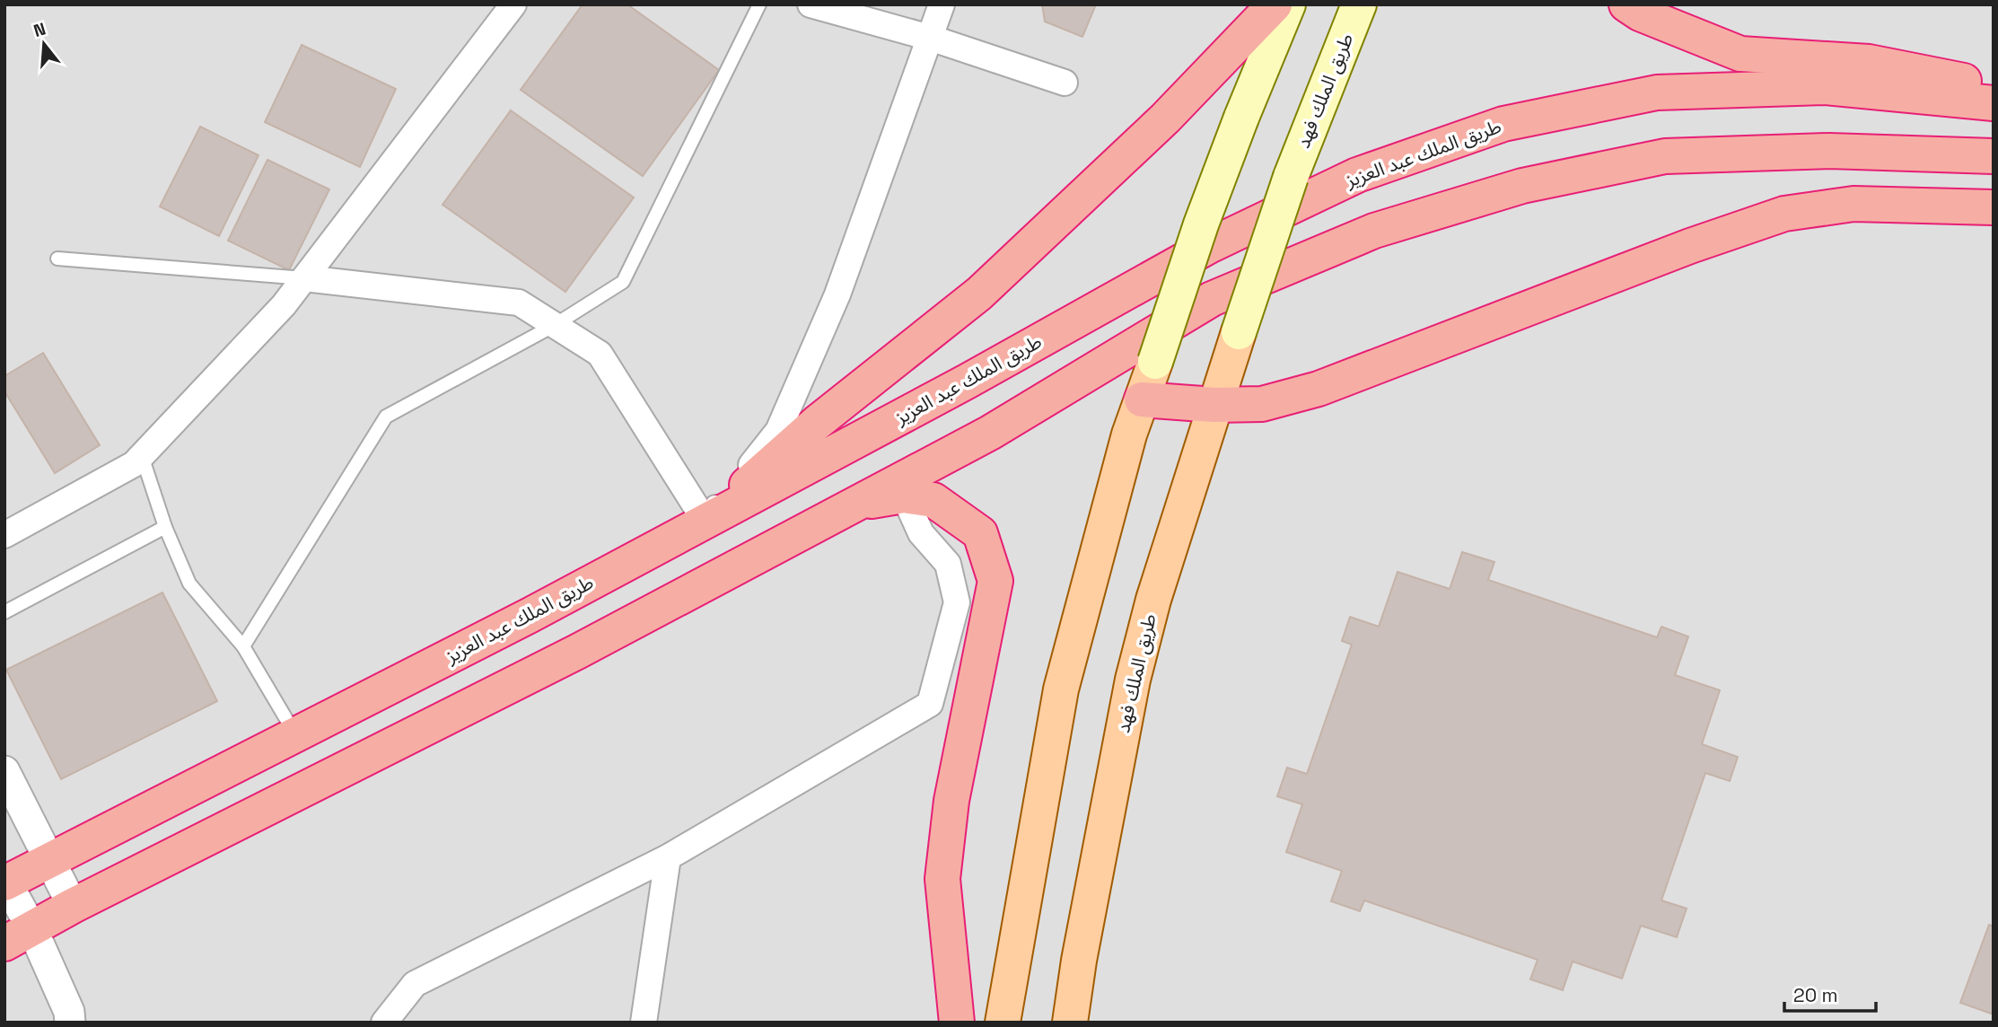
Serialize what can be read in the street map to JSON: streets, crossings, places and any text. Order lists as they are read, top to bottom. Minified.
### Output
{"streets":{"highway":["طريق الملك عبد العزيز"],"main road":["طريق الملك فهد"]},"scale_bar":"20 m","north":"top"}
